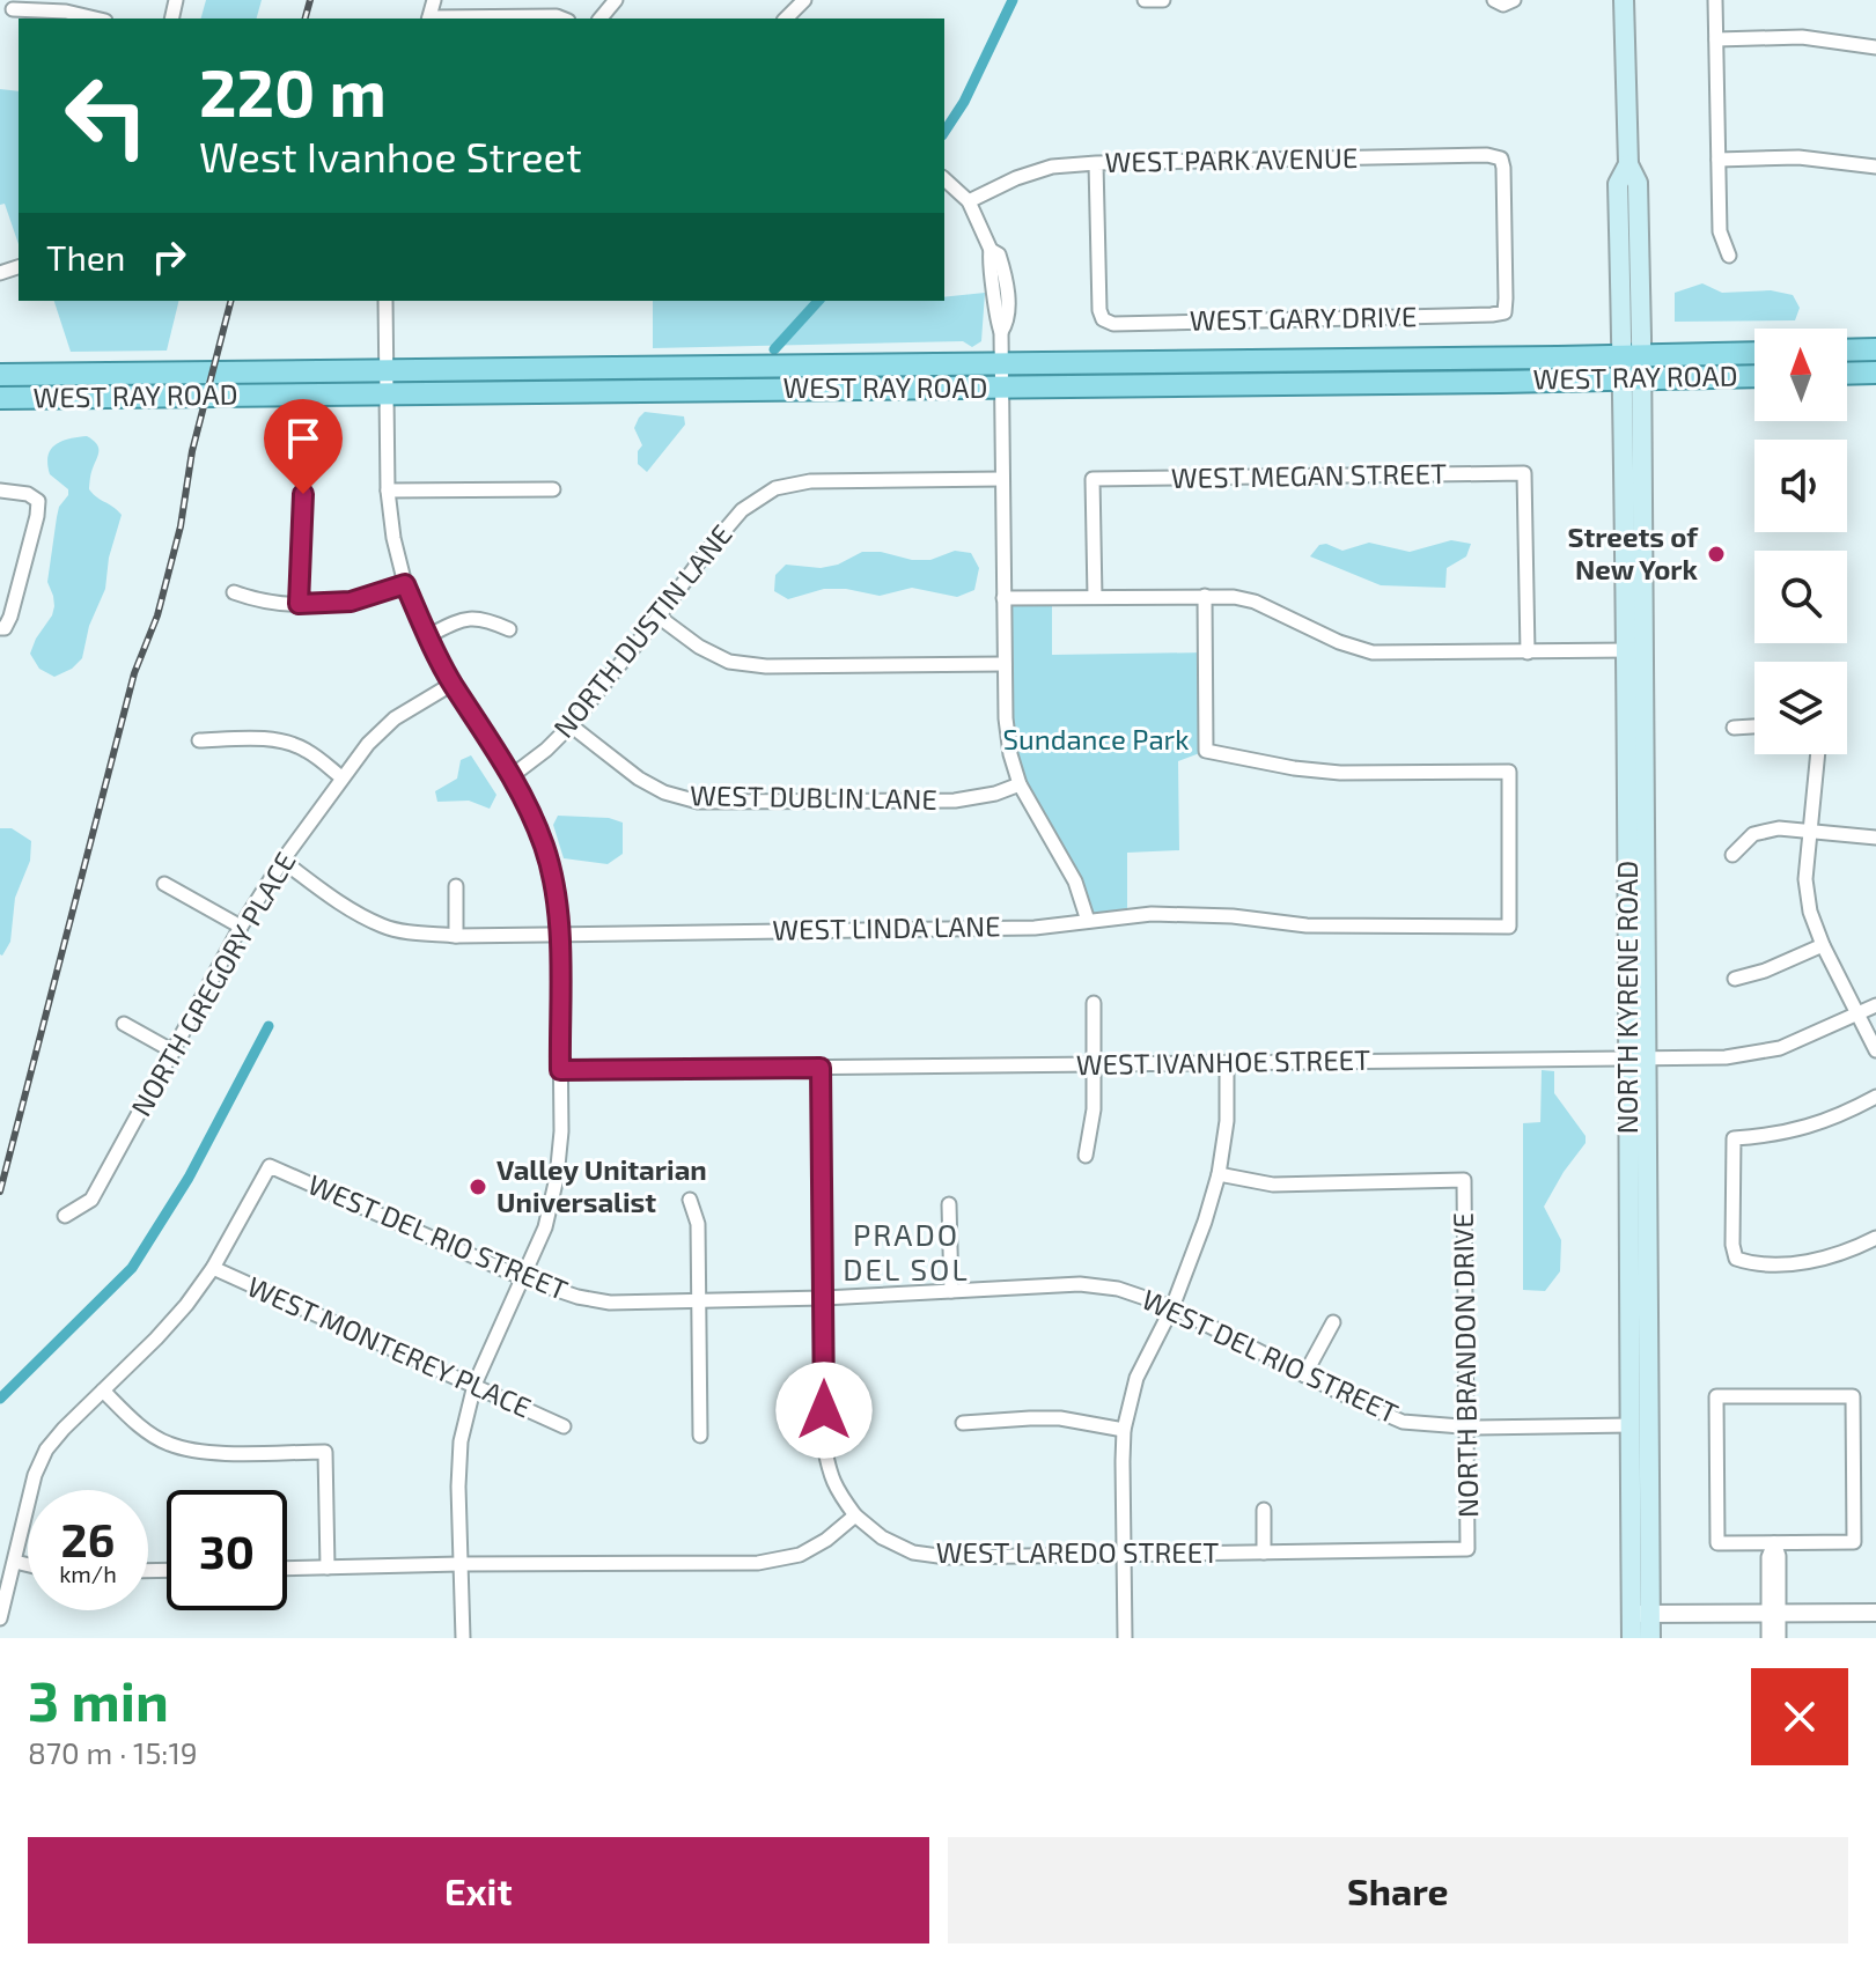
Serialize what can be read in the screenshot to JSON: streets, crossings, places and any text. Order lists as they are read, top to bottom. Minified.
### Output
{"streets":{"main road":["WEST RAY ROAD","NORTH KYRENE ROAD"],"street":["WEST PARK AVENUE","WEST GARY DRIVE","WEST MEGAN STREET","NORTH DUSTIN LANE","WEST DUBLIN LANE","WEST LINDA LANE","NORTH GREGORY PLACE","WEST IVANHOE STREET","WEST DEL RIO STREET","WEST MONTEREY PLACE","NORTH BRANDON DRIVE","WEST LAREDO STREET"]},"crossings":[["WEST PARK AVENUE","WEST GARY DRIVE"],["WEST RAY ROAD","NORTH KYRENE ROAD"],["NORTH DUSTIN LANE","WEST DUBLIN LANE"],["WEST LINDA LANE","NORTH GREGORY PLACE"],["NORTH KYRENE ROAD","WEST IVANHOE STREET"],["NORTH KYRENE ROAD","WEST DEL RIO STREET"],["WEST DEL RIO STREET","WEST MONTEREY PLACE"],["WEST DEL RIO STREET","NORTH BRANDON DRIVE"],["NORTH BRANDON DRIVE","WEST LAREDO STREET"]],"districts":["PRADO DEL SOL"],"parks":["Sundance Park"],"places":["Streets of New York","Valley Unitarian Universalist"],"north":"top","page":{"turn":["220 m","West Ivanhoe Street"],"then":"Then","speed":"26 km/h","limit":"30","heading":["3 min","870 m · 15:19"],"buttons":["Exit","Share"]}}
